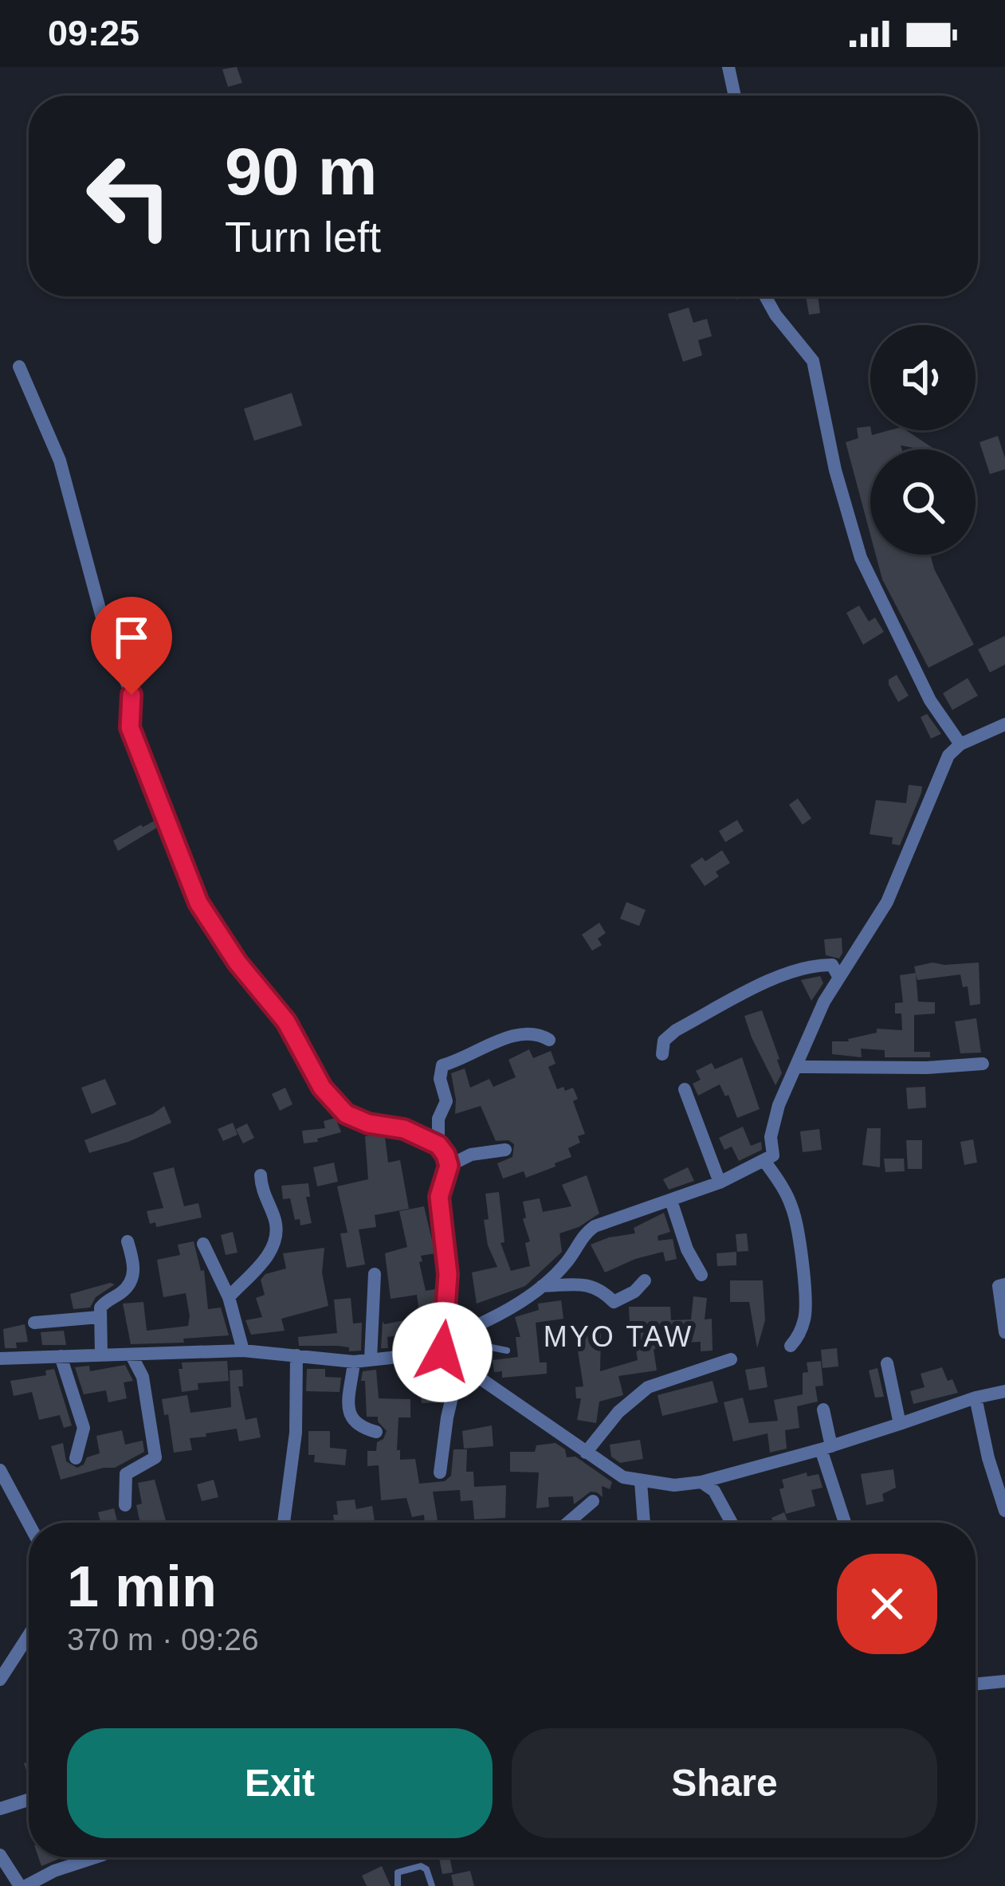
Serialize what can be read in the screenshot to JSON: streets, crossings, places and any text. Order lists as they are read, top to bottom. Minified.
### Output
{"districts":["MYO TAW"],"page":{"status":"09:25","turn":["90 m","Turn left"],"heading":["1 min","370 m · 09:26"],"buttons":["Exit","Share"]}}
